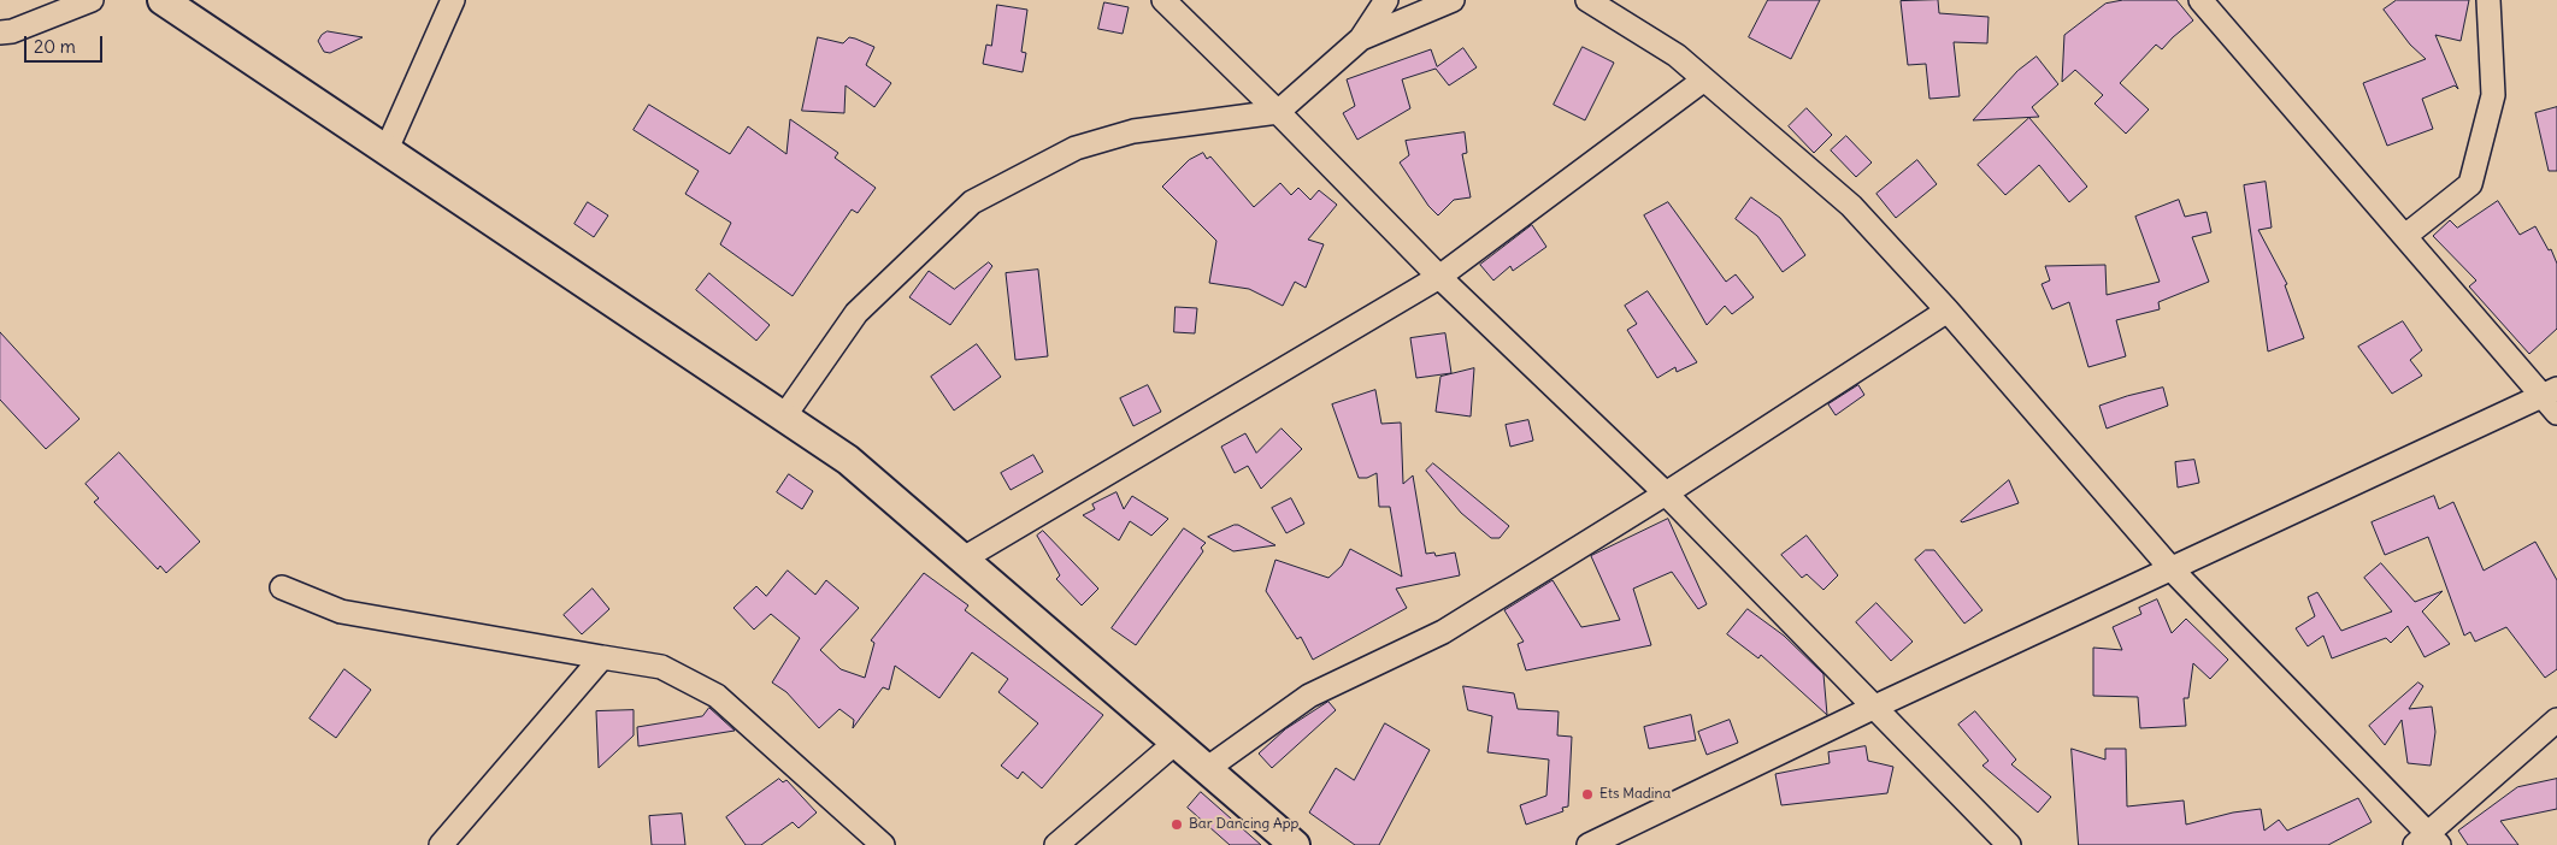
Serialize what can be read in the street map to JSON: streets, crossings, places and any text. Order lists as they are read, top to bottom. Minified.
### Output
{"places":["Ets Madina","Bar Dancing App"],"scale_bar":"20 m"}
